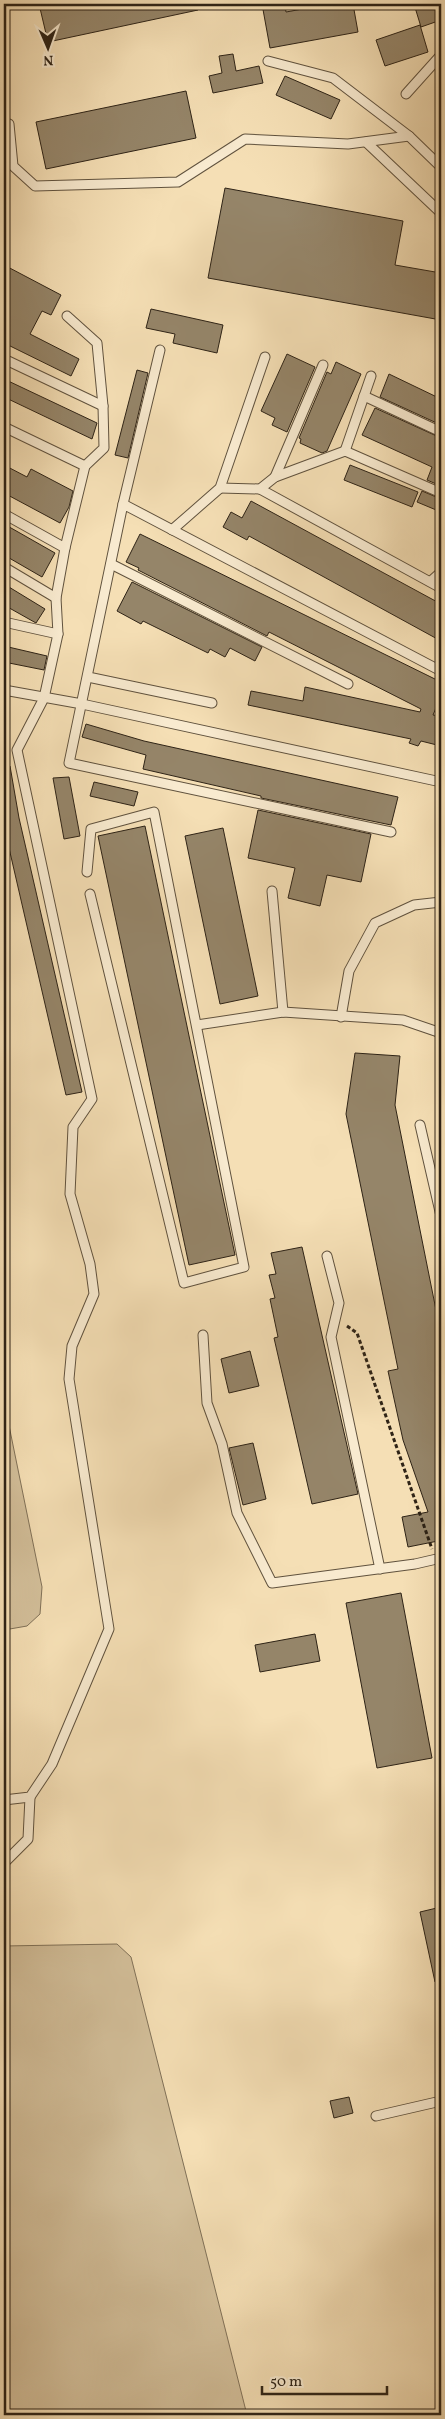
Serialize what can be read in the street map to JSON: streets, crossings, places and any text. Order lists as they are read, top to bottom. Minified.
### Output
{"scale_bar":"50 m","north":"bottom"}
